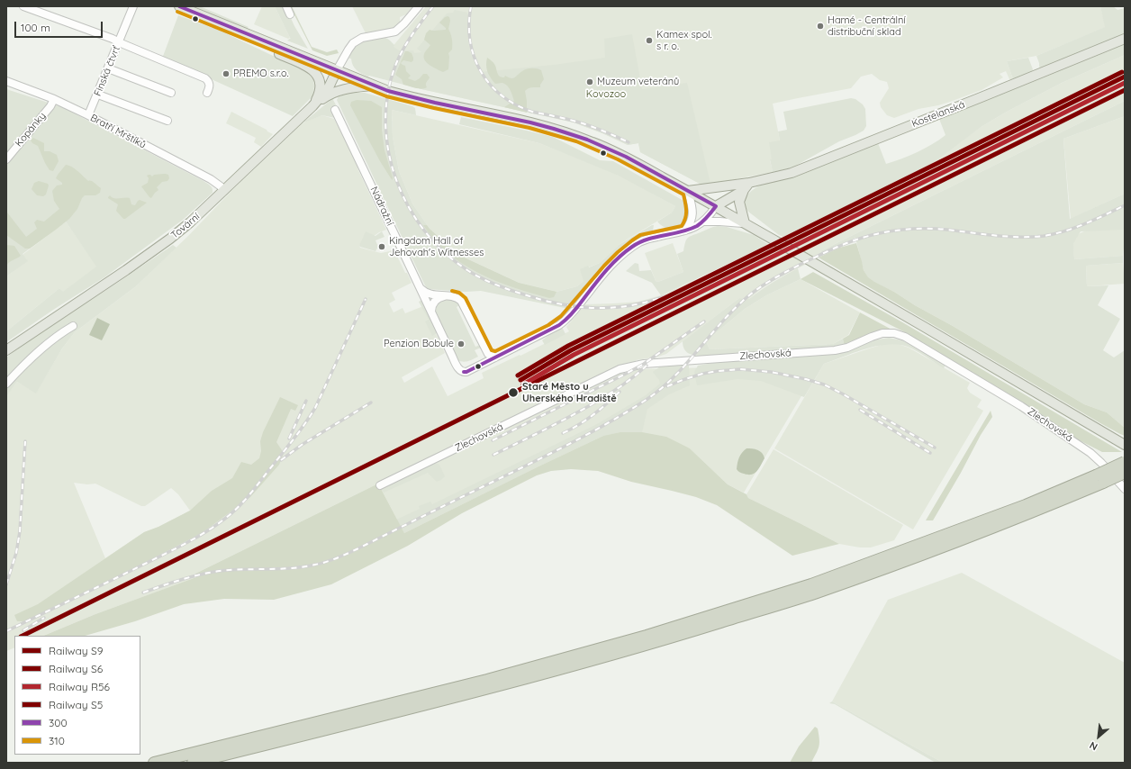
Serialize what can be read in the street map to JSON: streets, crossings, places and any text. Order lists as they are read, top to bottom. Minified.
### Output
{"streets":{"main road":["Kostelanská","Tovární"],"street":["Finská čtvrť","Kopánky","Bratří Mrštíků","Nádražní","Zlechovská"]},"crossings":[["Finská čtvrť","Bratří Mrštíků"],["Kostelanská","Nádražní"],["Kopánky","Bratří Mrštíků"],["Bratří Mrštíků","Tovární"]],"parks":["Kovozoo"],"places":["Hamé - Centrální distribuční sklad","Kamex spol. s r. o.","PREMO s.r.o.","Muzeum veteránů","Kingdom Hall of Jehovah's Witnesses","Penzion Bobule","Staré Město u Uherského Hradiště"],"lines":["transit line 300","transit line 310","rail line S5","rail line S6","rail line R56","rail line S9"],"legend":["Railway S9","Railway S6","Railway R56","Railway S5","300","310"],"scale_bar":"100 m","north":"bottom left"}
